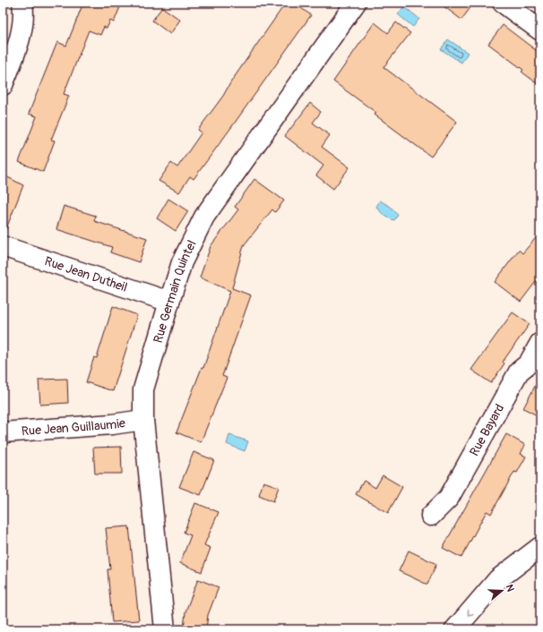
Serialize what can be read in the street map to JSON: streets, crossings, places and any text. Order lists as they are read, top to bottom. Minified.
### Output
{"streets":{"street":["Rue Jean Dutheil","Rue Germain Quintel","Rue Jean Guillaumie","Rue Bayard"]},"crossings":[["Rue Jean Dutheil","Rue Germain Quintel"],["Rue Germain Quintel","Rue Jean Guillaumie"]],"north":"right"}
